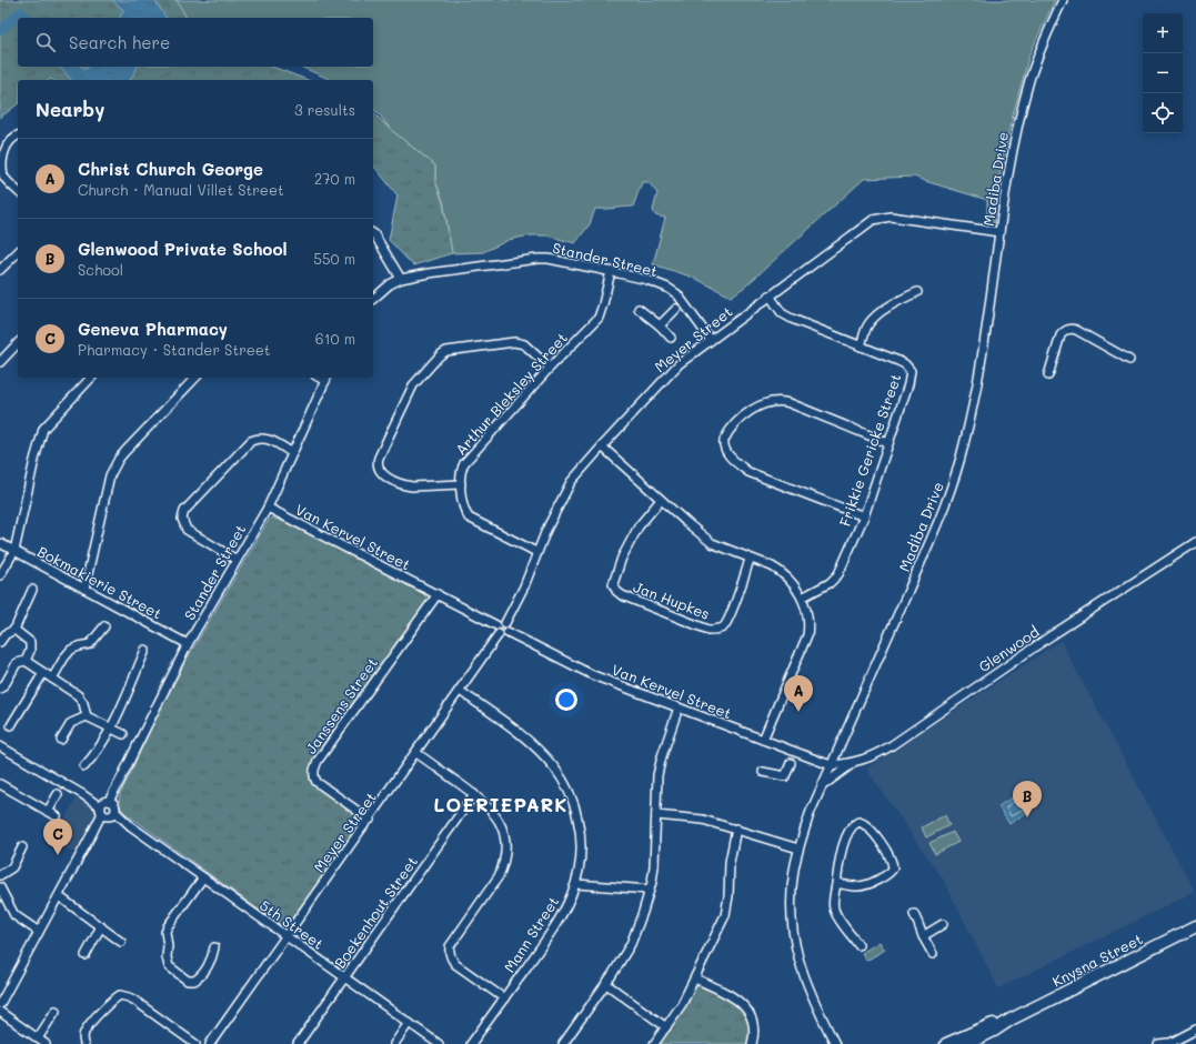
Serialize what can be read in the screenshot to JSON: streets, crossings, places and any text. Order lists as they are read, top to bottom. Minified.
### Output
{"streets":{"highway":["Knysna Street"],"street":["Madiba Drive","Stander Street","Meyer Street","Arthur Bleksley Street","Frikkie Gericke Street","Van Kervel Street","Bokmakierie Street","Jan Hupkes","Glenwood","Janssens Street","Boekenhout Street","5th Street","Mann Street"]},"crossings":[["Madiba Drive","Meyer Street"],["Madiba Drive","Van Kervel Street"],["Madiba Drive","Glenwood"],["Stander Street","Meyer Street"],["Stander Street","Arthur Bleksley Street"],["Stander Street","Van Kervel Street"],["Stander Street","Bokmakierie Street"],["Stander Street","5th Street"],["Meyer Street","Arthur Bleksley Street"],["Meyer Street","Frikkie Gericke Street"],["Meyer Street","Van Kervel Street"],["Meyer Street","Janssens Street"],["Meyer Street","5th Street"],["Meyer Street","Mann Street"],["Van Kervel Street","Glenwood"],["Van Kervel Street","Janssens Street"],["Boekenhout Street","5th Street"]],"districts":["LOERIEPARK"],"page":{"map_buttons":["+","−"],"search":"Search here","heading":["Nearby","3 results"],"list":[{"mark":"A","name":"Christ Church George","note":"Church · Manual Villet Street","value":"270 m"},{"mark":"B","name":"Glenwood Private School","note":"School","value":"550 m"},{"mark":"C","name":"Geneva Pharmacy","note":"Pharmacy · Stander Street","value":"610 m"}],"pins":["A","B","C"]}}
